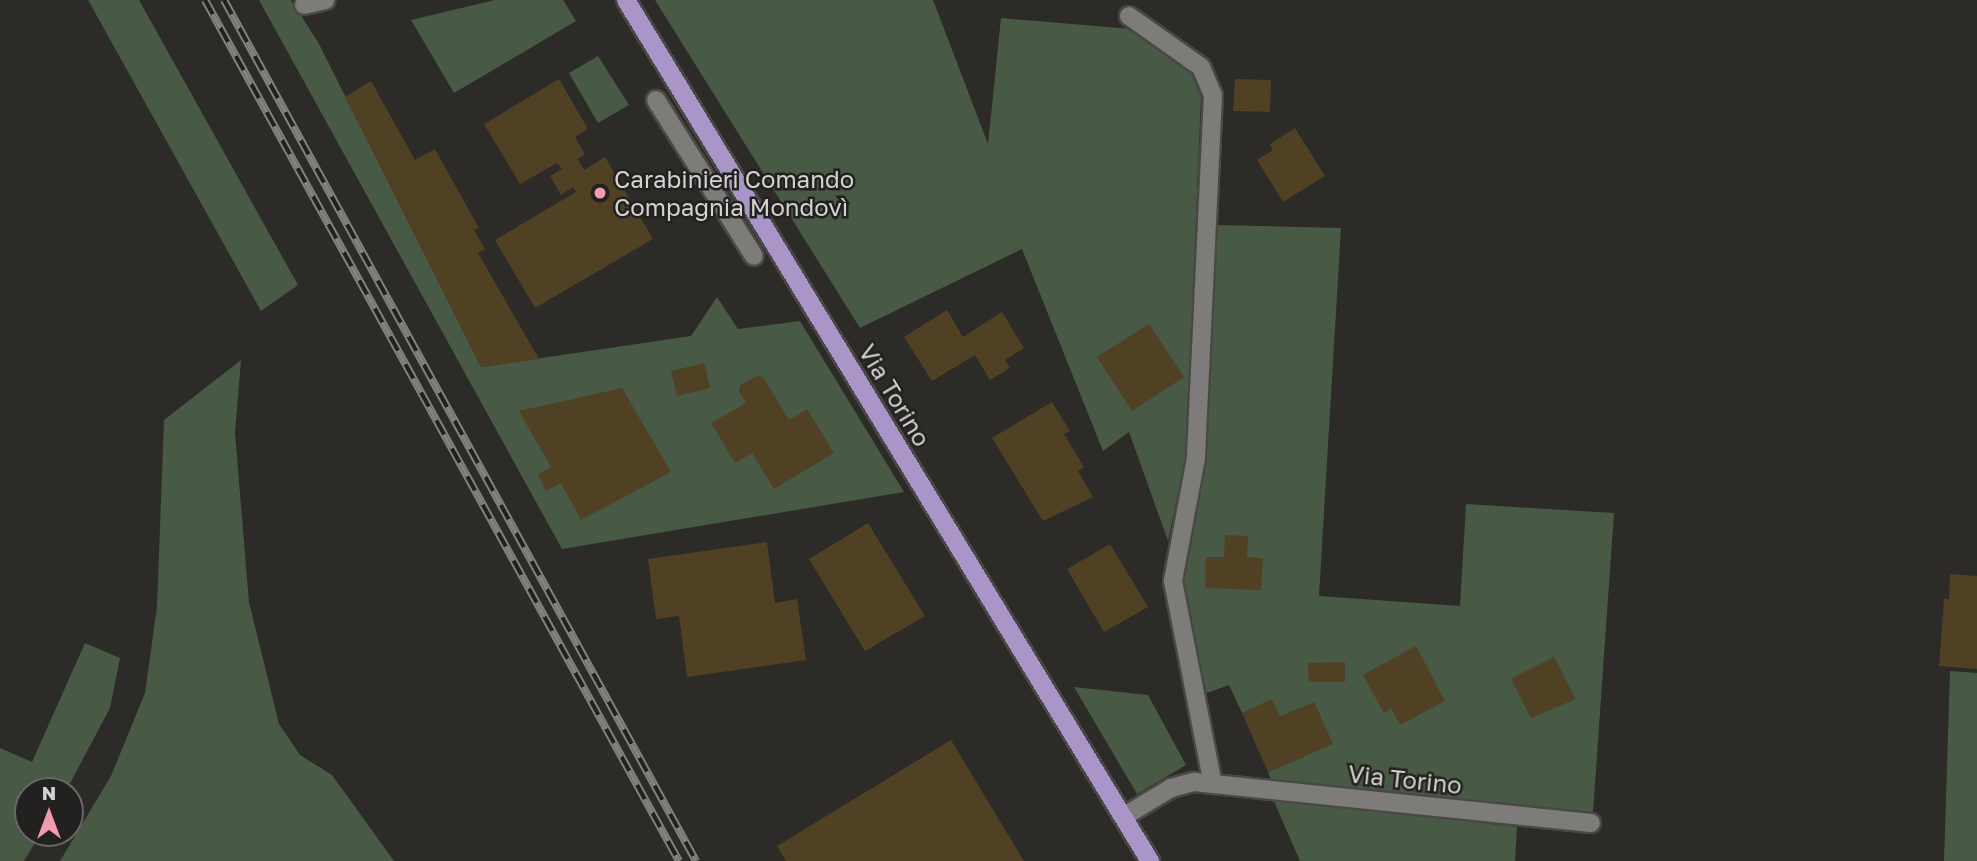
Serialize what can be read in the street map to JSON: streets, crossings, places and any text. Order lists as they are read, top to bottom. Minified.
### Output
{"streets":{"main road":["Via Torino"]},"places":["Carabinieri Comando Compagnia Mondovì"],"north":"top"}
